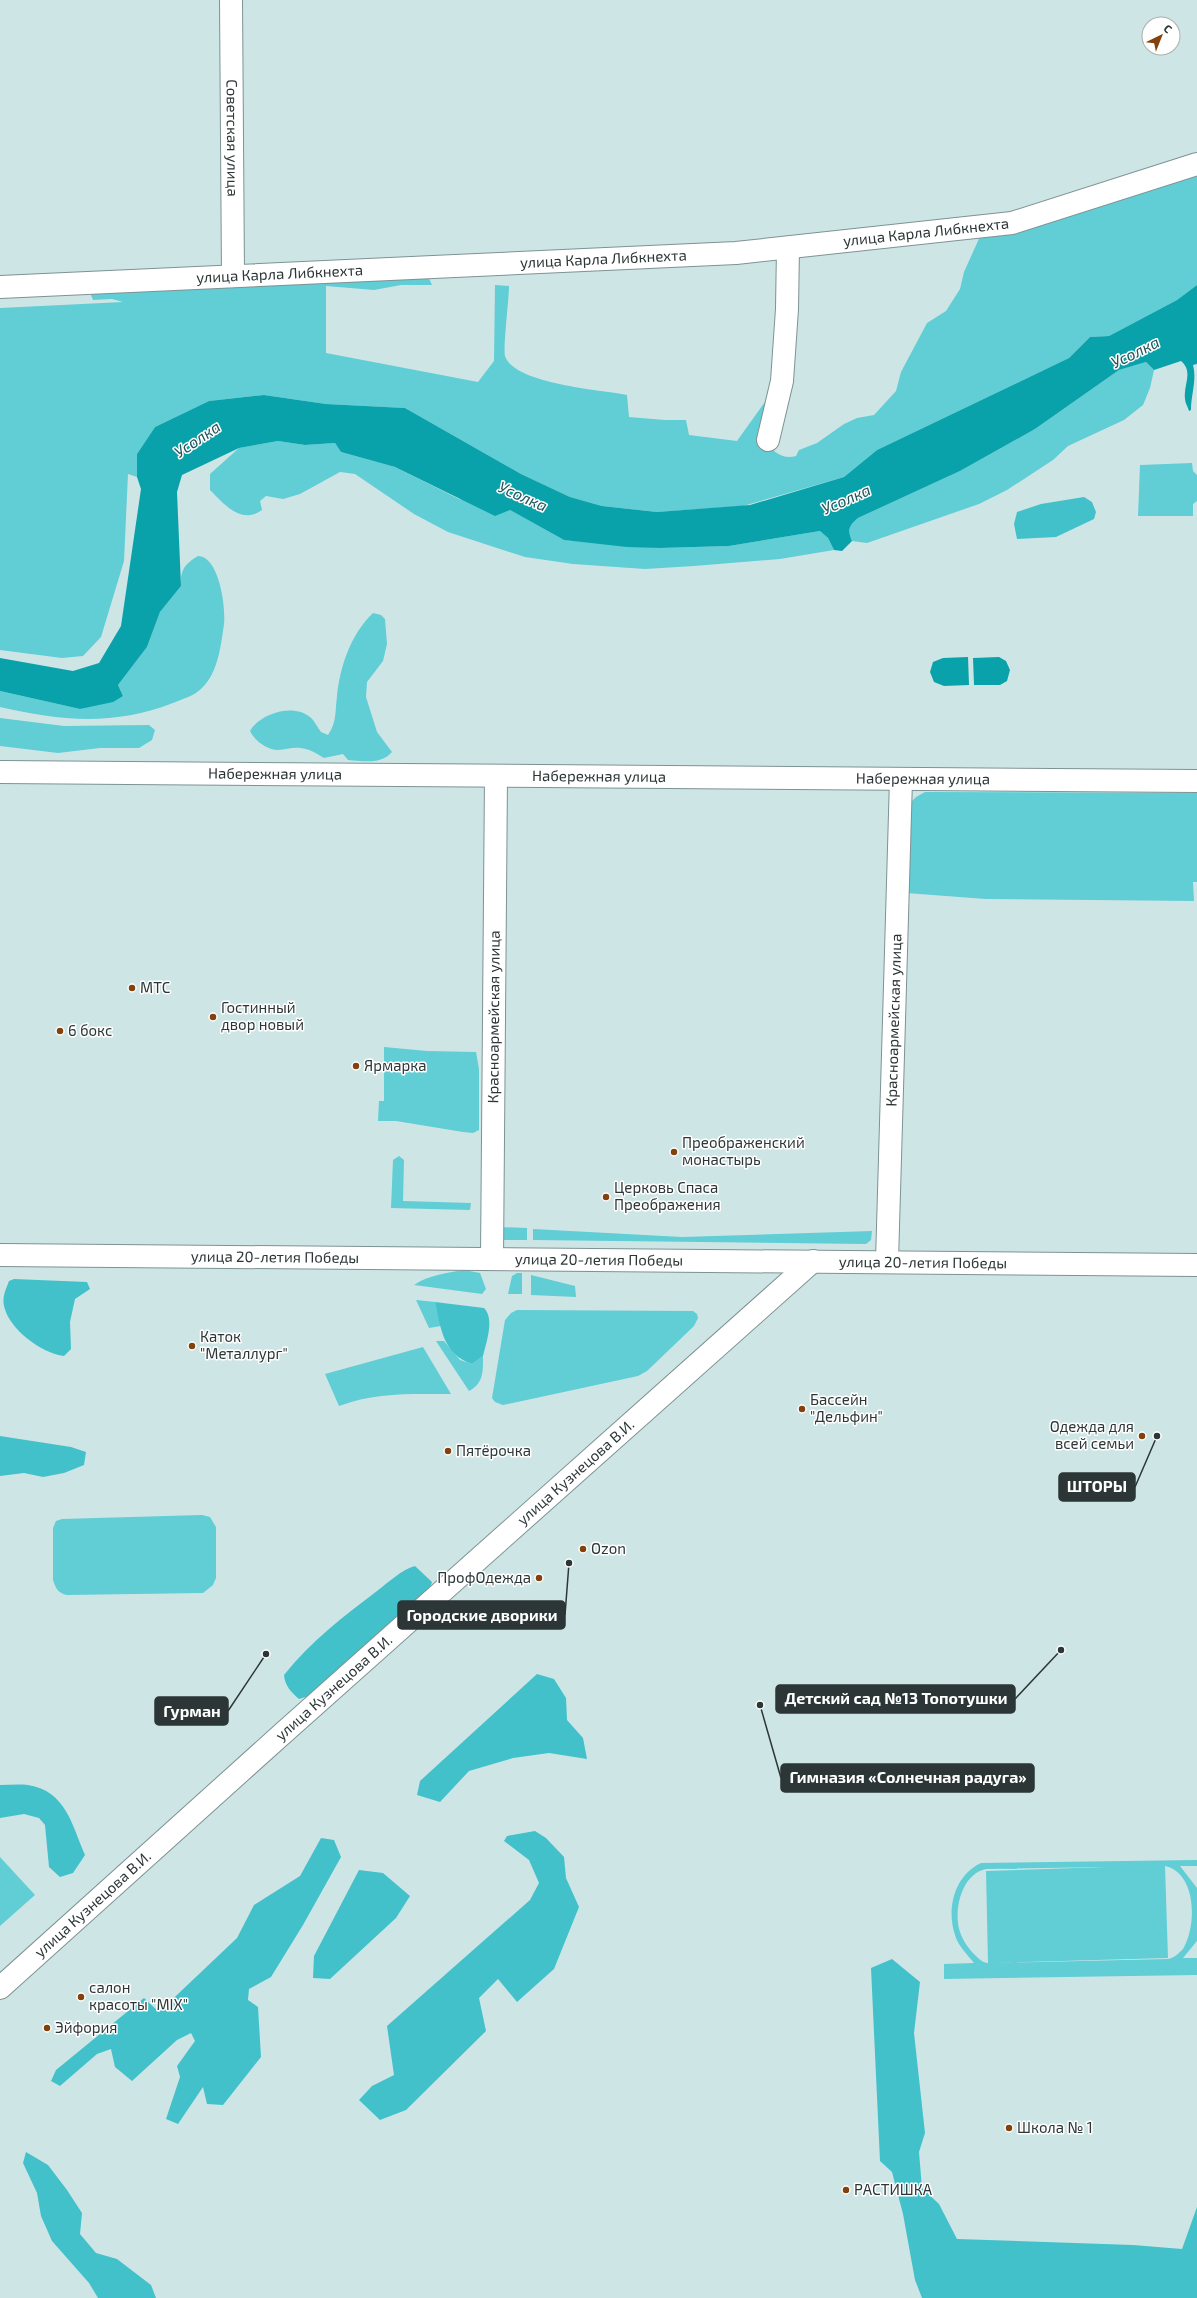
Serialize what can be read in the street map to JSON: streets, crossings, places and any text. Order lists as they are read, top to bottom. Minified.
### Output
{"streets":{"street":["Советская улица","улица Карла Либкнехта","Набережная улица","Красноармейская улица","улица 20-летия Победы","улица Кузнецова В.И."]},"crossings":[["Советская улица","улица Карла Либкнехта"],["Набережная улица","Красноармейская улица"],["Красноармейская улица","улица 20-летия Победы"],["улица 20-летия Победы","улица Кузнецова В.И."]],"water":["Усолка"],"places":["МТС","Гостинный двор новый","6 бокс","Ярмарка","Преображенский монастырь","Церковь Спаса Преображения","Каток \"Металлург\"","Бассейн \"Дельфин\"","Одежда для всей семьи","ШТОРЫ","Пятёрочка","Ozon","Городские дворики","ПрофОдежда","Детский сад №13 Топотушки","Гурман","Гимназия «Солнечная радуга»","салон красоты \"MIX\"","Эйфория","Школа № 1","РАСТИШКА"],"north":"top right"}
